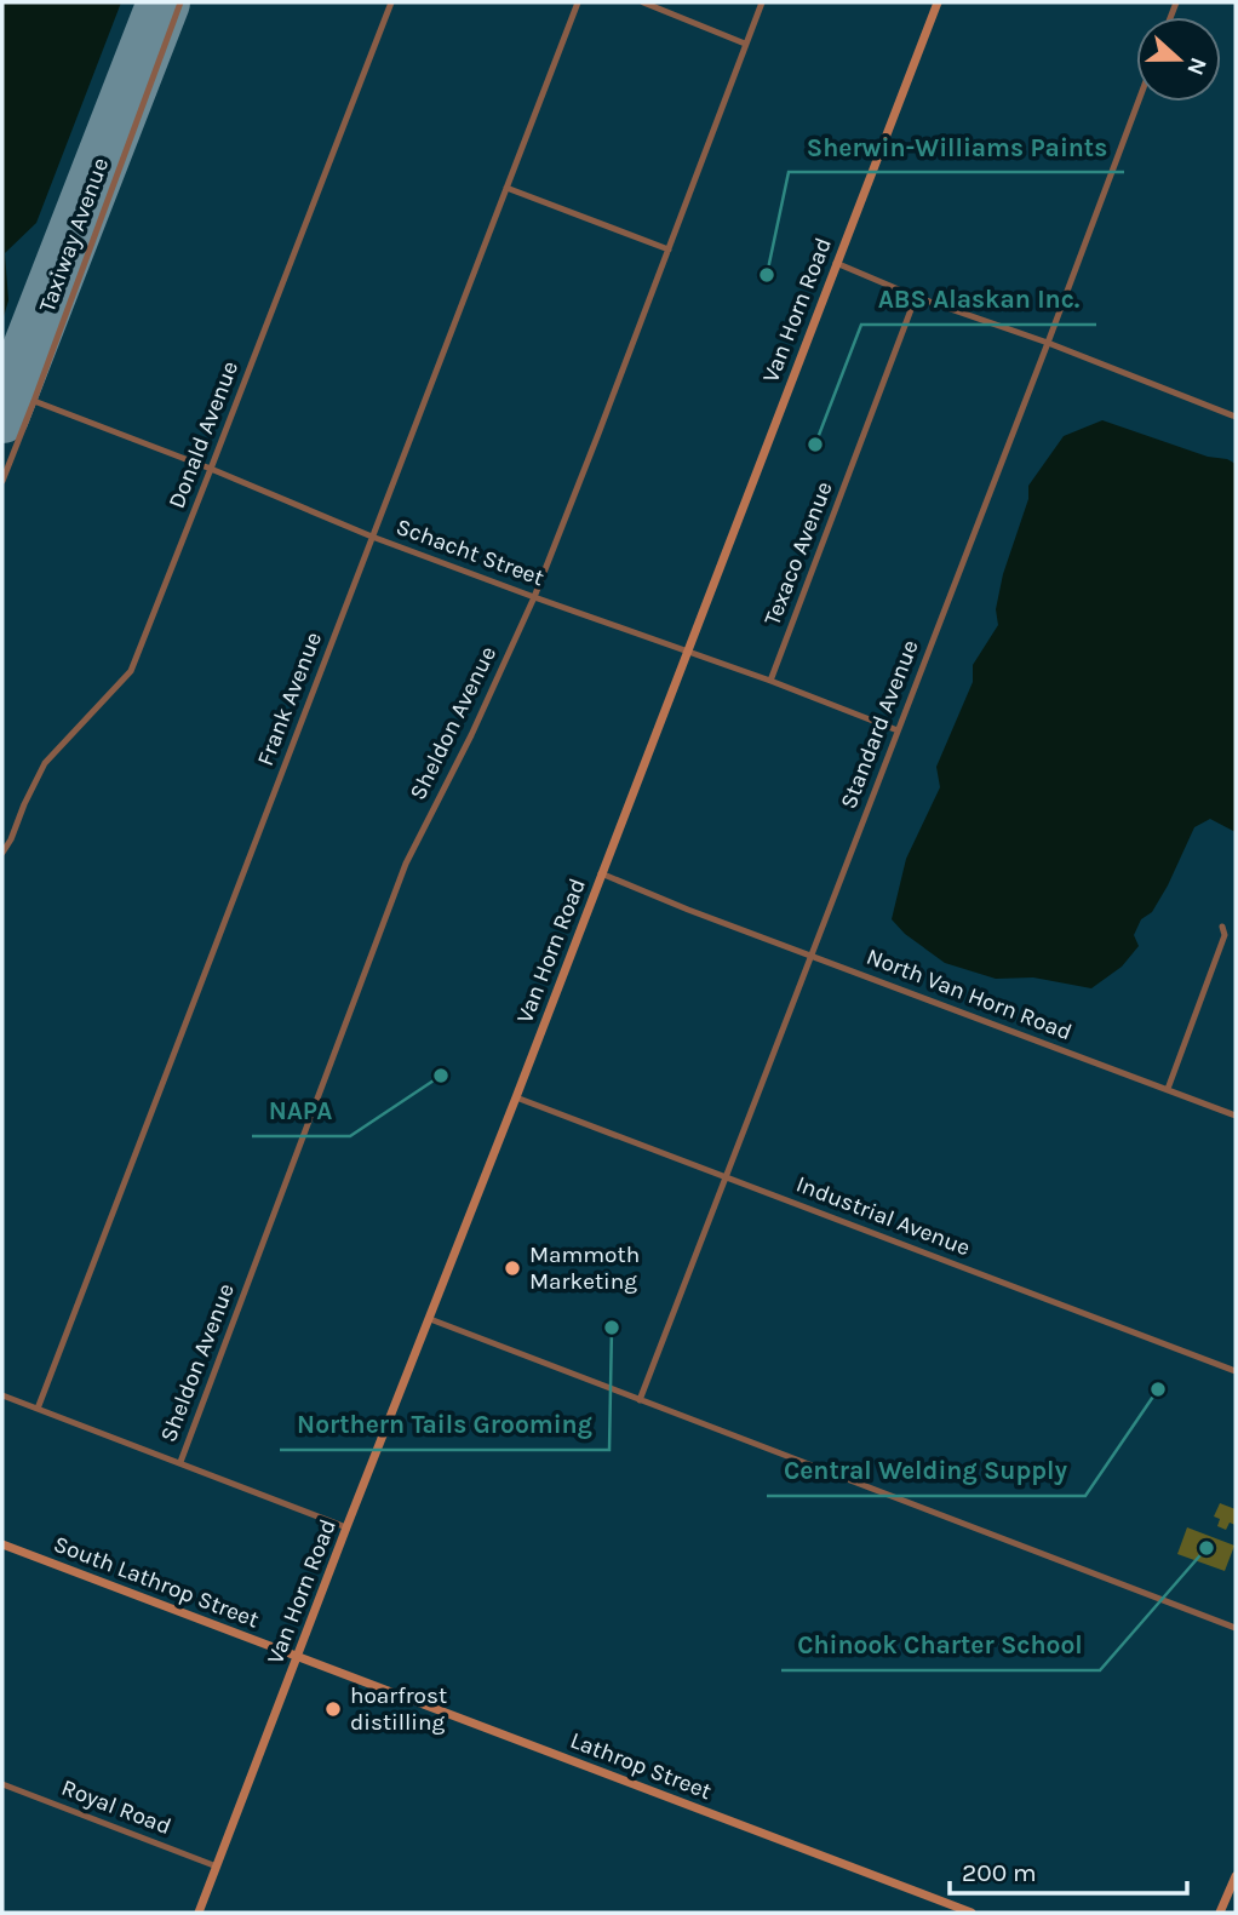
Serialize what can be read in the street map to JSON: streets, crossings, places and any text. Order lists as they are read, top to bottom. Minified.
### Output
{"streets":{"main road":["Van Horn Road","South Lathrop Street","Lathrop Street"],"street":["Taxiway Avenue","Donald Avenue","Schacht Street","Texaco Avenue","Frank Avenue","Sheldon Avenue","Standard Avenue","North Van Horn Road","Industrial Avenue","Royal Road"]},"crossings":[["Taxiway Avenue","Schacht Street"],["Van Horn Road","Schacht Street"],["Van Horn Road","North Van Horn Road"],["Van Horn Road","Industrial Avenue"],["Van Horn Road","South Lathrop Street"],["Van Horn Road","Lathrop Street"],["Van Horn Road","Royal Road"],["Donald Avenue","Schacht Street"],["Schacht Street","Texaco Avenue"],["Schacht Street","Frank Avenue"],["Schacht Street","Sheldon Avenue"],["Schacht Street","Standard Avenue"],["Standard Avenue","North Van Horn Road"],["Standard Avenue","Industrial Avenue"],["South Lathrop Street","Lathrop Street"]],"places":["Sherwin-Williams Paints","ABS Alaskan Inc.","NAPA","Mammoth Marketing","Northern Tails Grooming","Central Welding Supply","Chinook Charter School","hoarfrost distilling"],"scale_bar":"200 m","north":"right"}
